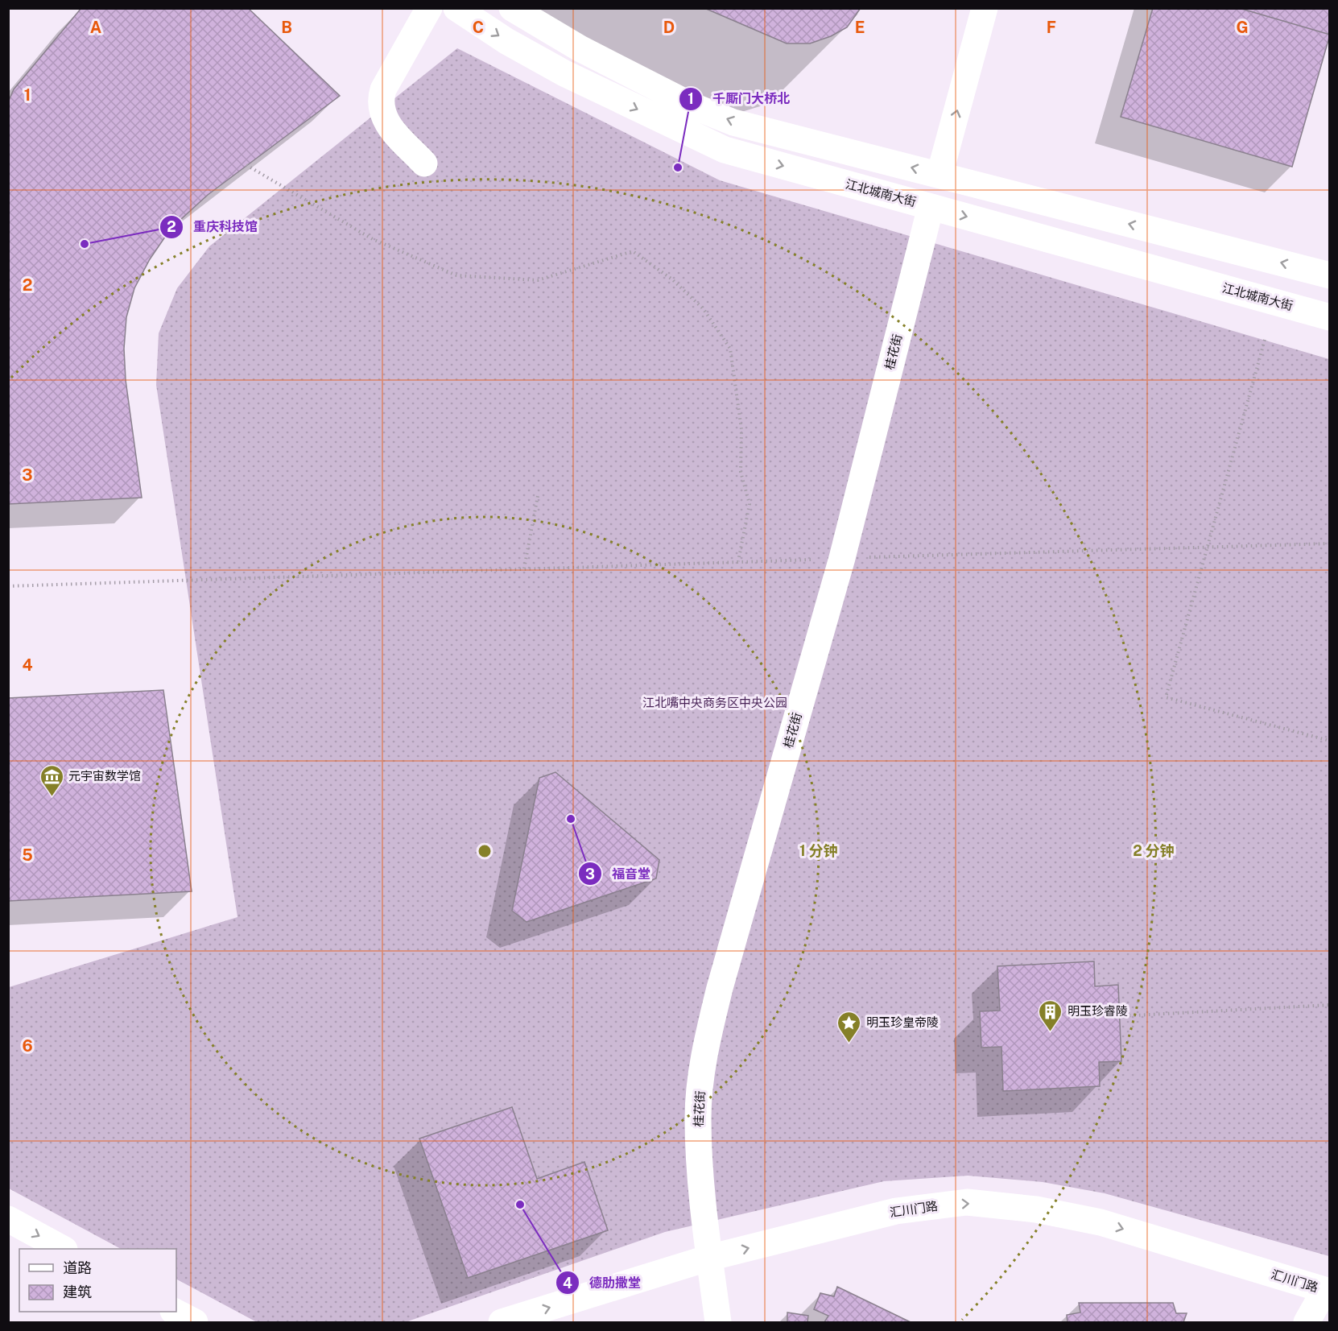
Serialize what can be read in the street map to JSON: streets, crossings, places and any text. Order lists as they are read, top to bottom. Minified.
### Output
{"streets":{"street":["江北城南大街","桂花街","汇川门路"]},"crossings":[["江北城南大街","桂花街"],["桂花街","汇川门路"]],"one_way":["汇川门路"],"parks":["江北嘴中央商务区中央公园"],"places":{"other":["千厮门大桥北","重庆科技馆","福音堂","德肋撒堂"],"museum":["元宇宙数学馆"],"building":["明玉珍睿陵"],"place":["明玉珍皇帝陵"]},"legend":["道路","建筑"],"grid":{"columns":["A","B","C","D","E","F","G"],"rows":["1","2","3","4","5","6"]},"rings":["1 分钟","2 分钟"]}
